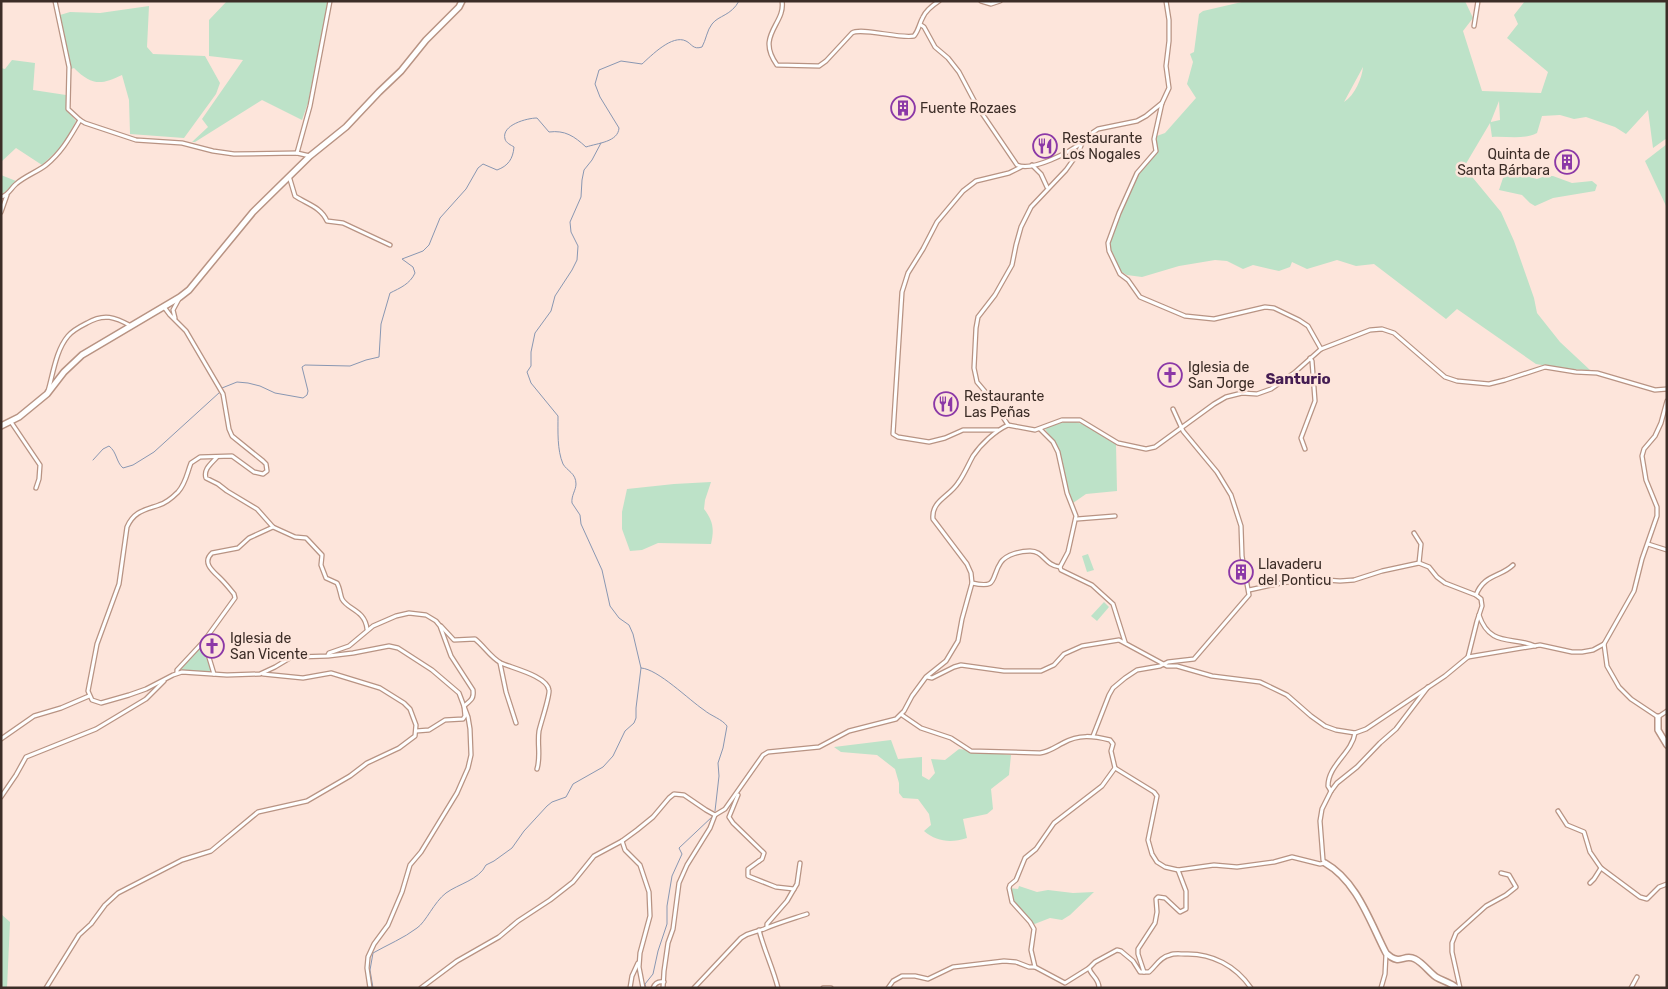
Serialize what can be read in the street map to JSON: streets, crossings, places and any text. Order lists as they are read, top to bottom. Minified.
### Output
{"districts":["Santurio"],"places":{"building":["Fuente Rozaes","Quinta de Santa Bárbara","Llavaderu del Ponticu"],"restaurant":["Restaurante Los Nogales","Restaurante Las Peñas"],"church":["Iglesia de San Jorge","Iglesia de San Vicente"]}}
